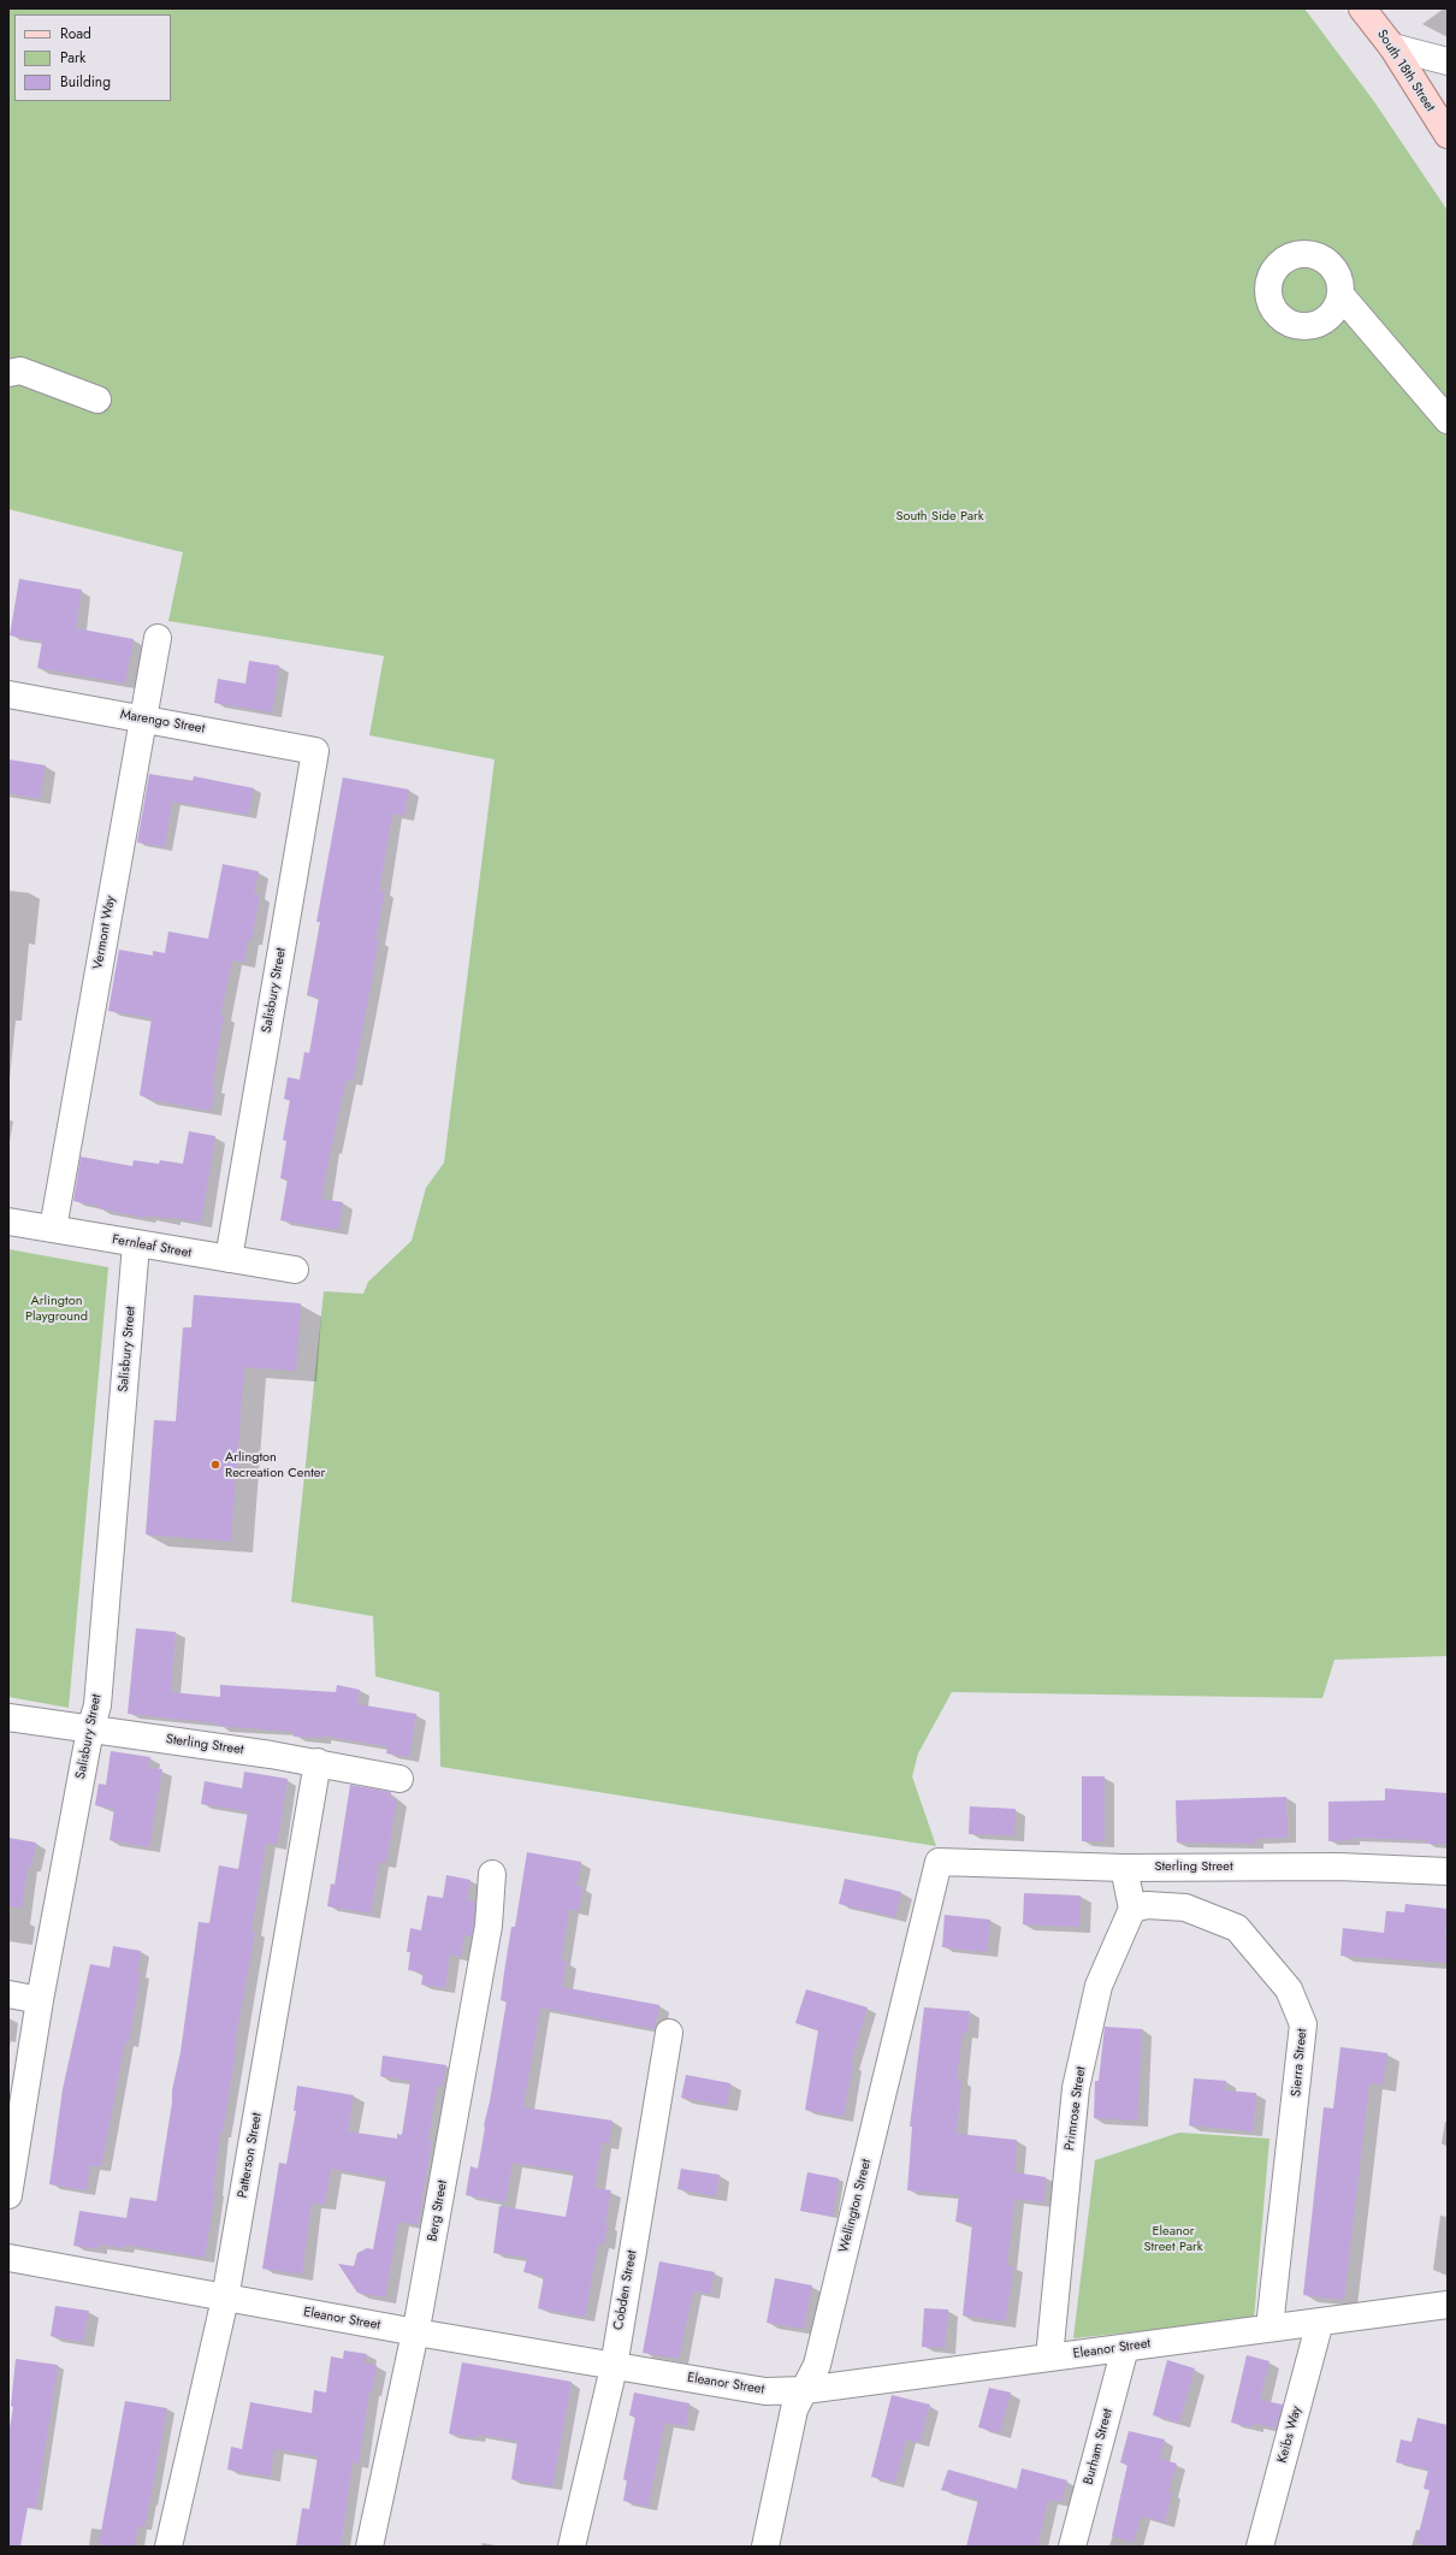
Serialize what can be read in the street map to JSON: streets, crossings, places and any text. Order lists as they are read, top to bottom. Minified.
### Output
{"streets":{"main road":["South 18th Street"],"street":["Marengo Street","Vermont Way","Salisbury Street","Fernleaf Street","Sterling Street","Sierra Street","Primrose Street","Patterson Street","Wellington Street","Berg Street","Cobden Street","Eleanor Street","Keibs Way","Burham Street"]},"crossings":[["Marengo Street","Vermont Way"],["Marengo Street","Salisbury Street"],["Vermont Way","Fernleaf Street"],["Salisbury Street","Fernleaf Street"],["Salisbury Street","Sterling Street"],["Sterling Street","Patterson Street"],["Sterling Street","Wellington Street"],["Sierra Street","Primrose Street"],["Sierra Street","Eleanor Street"],["Primrose Street","Eleanor Street"],["Patterson Street","Eleanor Street"],["Wellington Street","Eleanor Street"],["Berg Street","Eleanor Street"],["Cobden Street","Eleanor Street"],["Eleanor Street","Keibs Way"],["Eleanor Street","Burham Street"]],"parks":["South Side Park","Arlington Playground","Eleanor Street Park"],"places":["Arlington Recreation Center"],"legend":["Road","Park","Building"]}
